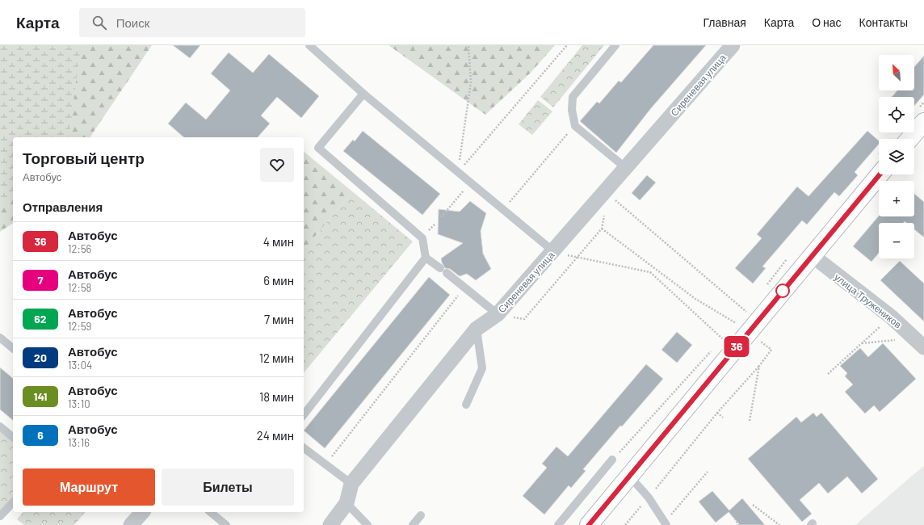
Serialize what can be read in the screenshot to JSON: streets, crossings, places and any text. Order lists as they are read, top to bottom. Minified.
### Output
{"streets":{"street":["Сиреневая улица","улица Тружеников"]},"lines":["bus line 36"],"north":"top left","page":{"header":"Карта","search":"Поиск","nav":["Главная","Карта","О нас","Контакты"],"on_map":"36","map_buttons":["+","−"],"heading":[["Торговый центр","Автобус"],"Отправления"],"list":[{"mark":"36","name":"Автобус","note":"12:56","value":"4 мин"},{"mark":"7","name":"Автобус","note":"12:58","value":"6 мин"},{"mark":"62","name":"Автобус","note":"12:59","value":"7 мин"},{"mark":"20","name":"Автобус","note":"13:04","value":"12 мин"},{"mark":"141","name":"Автобус","note":"13:10","value":"18 мин"},{"mark":"6","name":"Автобус","note":"13:16","value":"24 мин"}],"buttons":["Маршрут","Билеты"]}}
